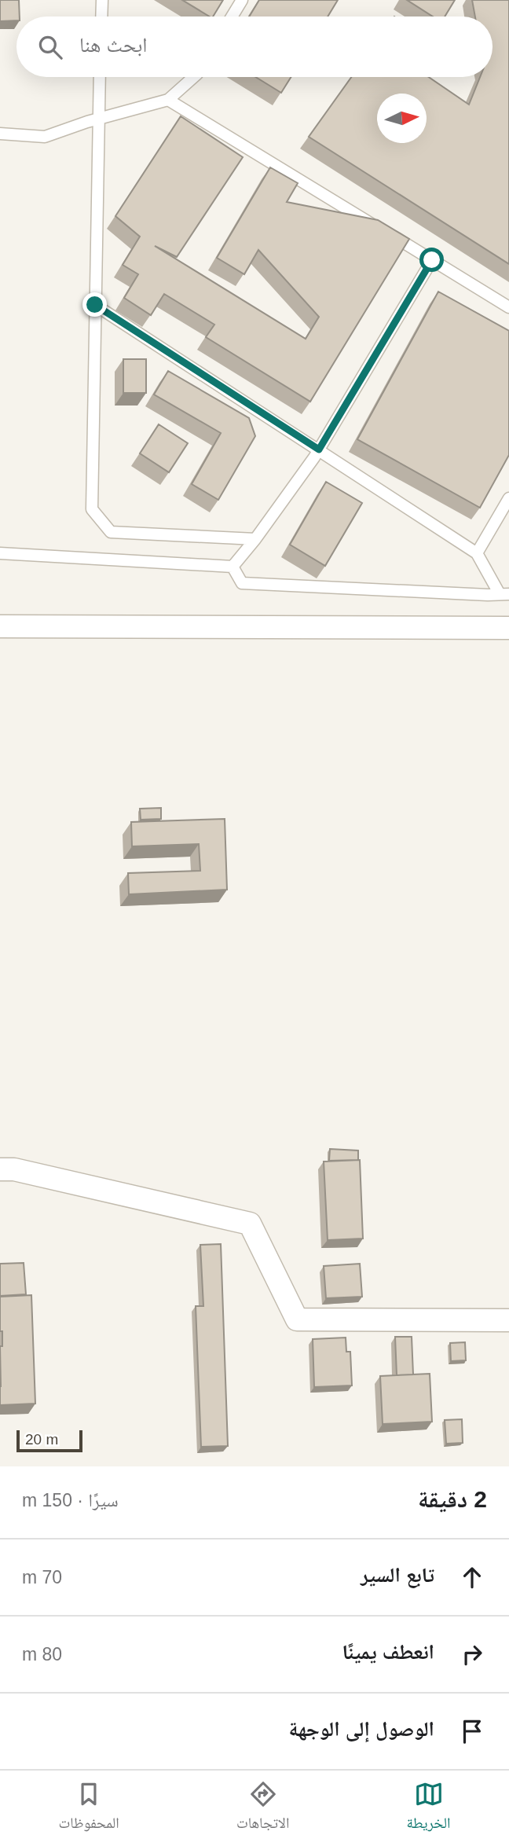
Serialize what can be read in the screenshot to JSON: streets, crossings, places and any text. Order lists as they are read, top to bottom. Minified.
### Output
{"scale_bar":"20 m","north":"right","page":{"search":"ابحث هنا","scale":"20 m","heading":["2 دقيقة","سيرًا · 150 m"],"list":[["تابع السير","70 m"],["انعطف يمينًا","80 m"],"الوصول إلى الوجهة"],"nav":["الخريطة","الاتجاهات","المحفوظات"]}}
